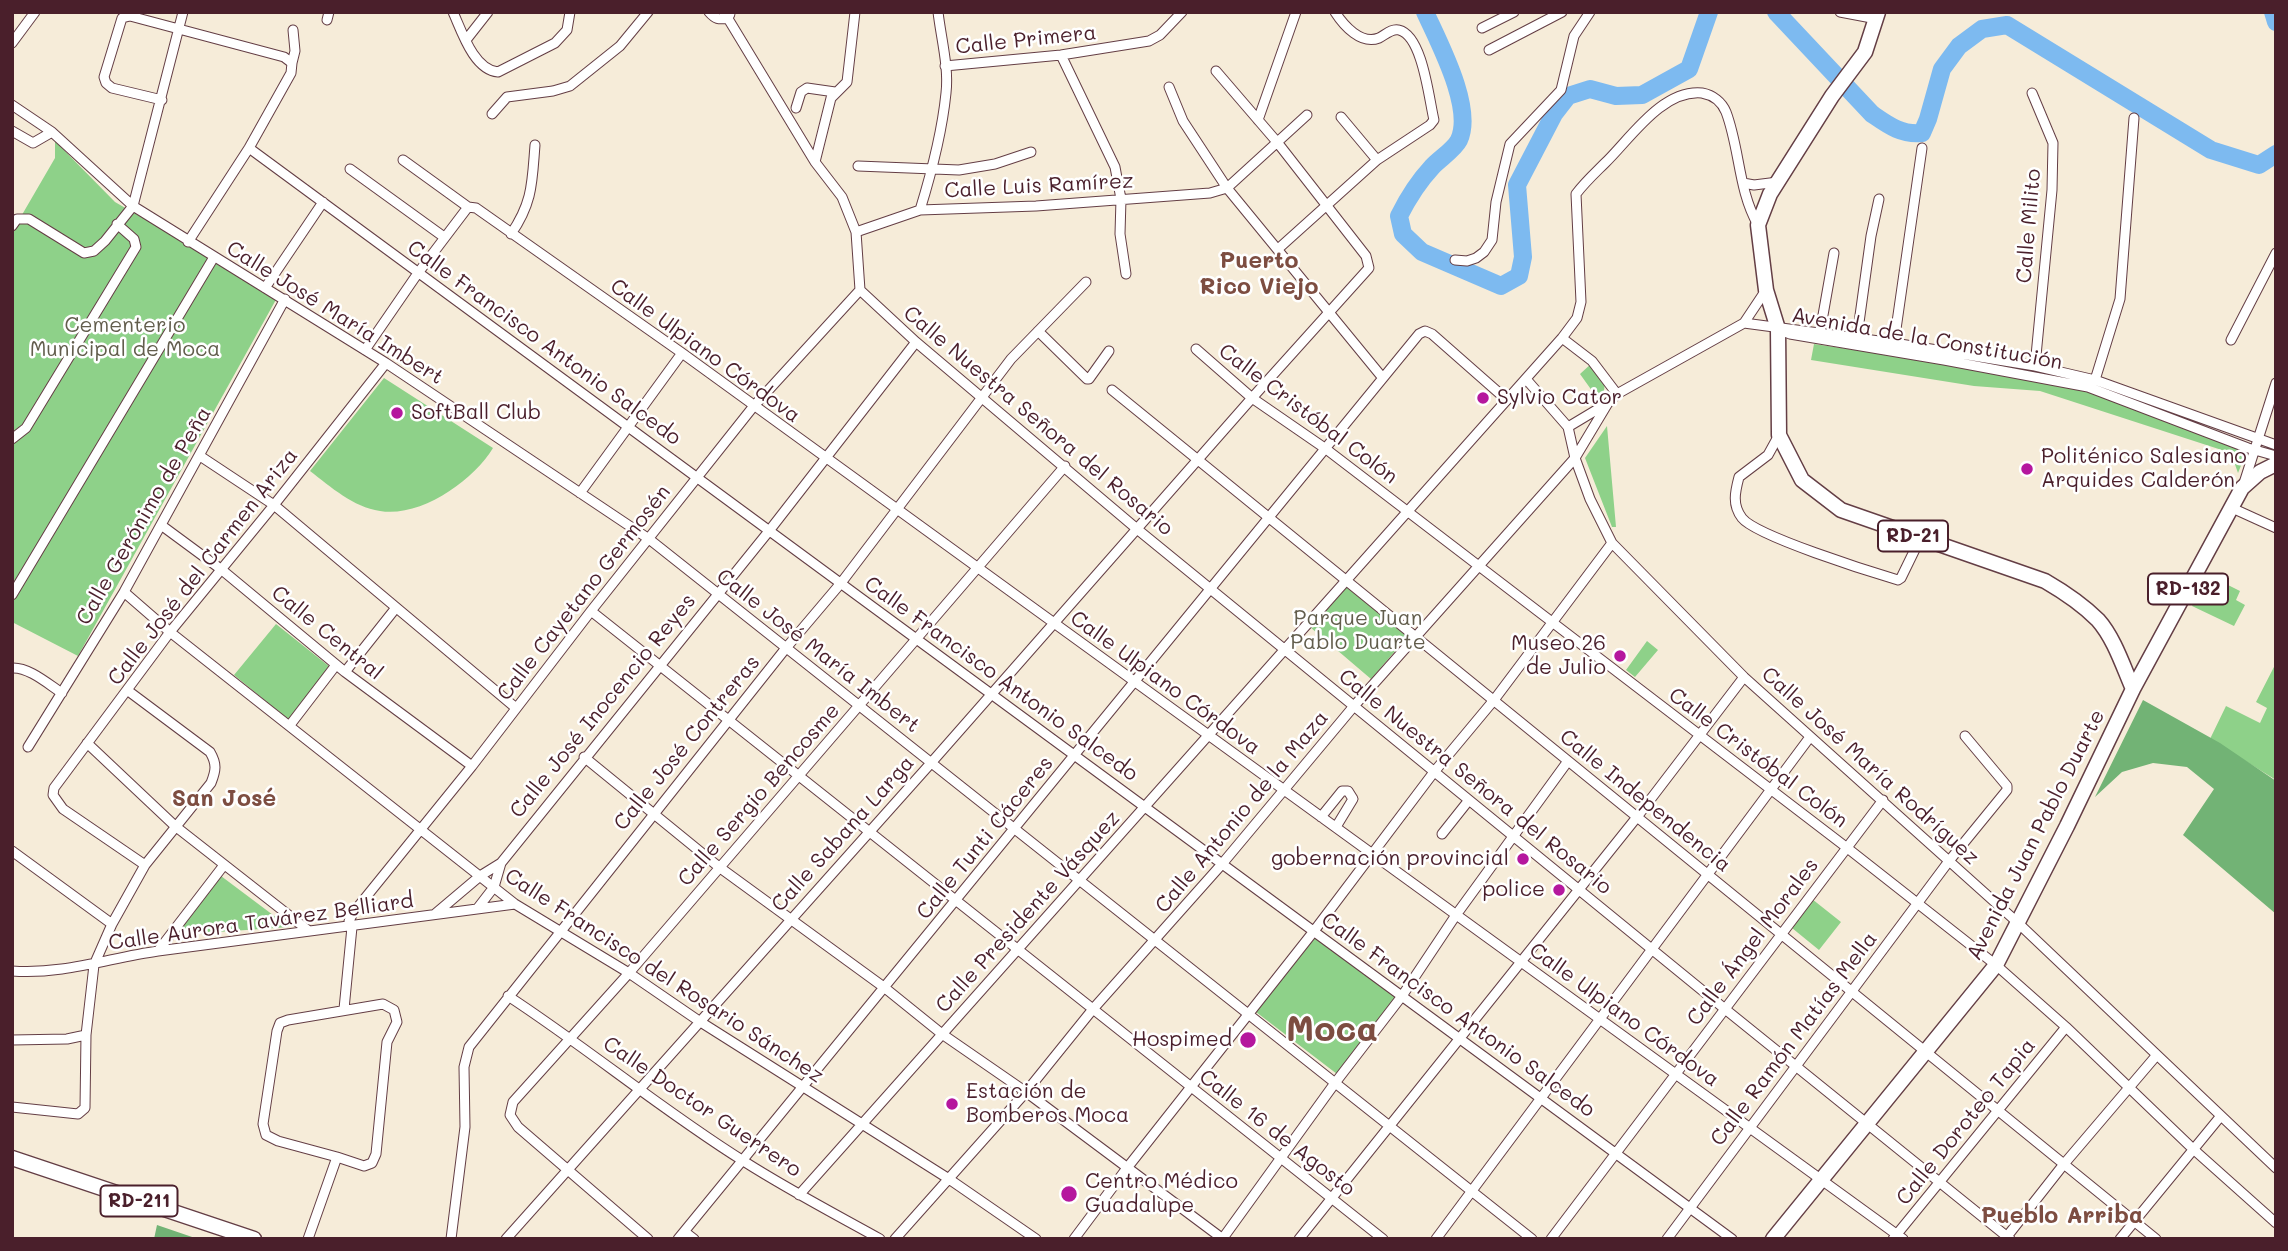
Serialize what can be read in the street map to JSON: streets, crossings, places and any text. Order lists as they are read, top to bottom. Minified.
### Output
{"streets":{"main road":["RD-21","RD-132","Avenida Juan Pablo Duarte","RD-211"],"street":["Calle Primera","Calle Luis Ramírez","Calle Milito","Calle José María Imbert","Avenida de la Constitución","Calle Francisco Antonio Salcedo","Calle Ulpiano Córdova","Calle Cristóbal Colón","Calle Nuestra Señora del Rosario","Calle Gerónimo de Peña","Calle José del Carmen Ariza","Calle Cayetano Germosén","Calle Central","Calle José Inocencio Reyes","Calle José Contreras","Calle José María Rodríguez","Calle Sergio Bencosme","Calle Independencia","Calle Antonio de la Maza","Calle Sabana Larga","Calle Tunti Cáceres","Calle Presidente Vásquez","Calle Aurora Tavárez Belliard","Calle Ángel Morales","Calle Francisco del Rosario Sánchez","Calle Ramón Matías Mella","Calle Doctor Guerrero","Calle Doroteo Tapia","Calle 16 de Agosto"]},"crossings":[["Calle Milito","Avenida de la Constitución"],["Calle José María Imbert","Calle Gerónimo de Peña"],["Calle José María Imbert","Calle José del Carmen Ariza"],["Calle José María Imbert","Calle Cayetano Germosén"],["Calle José María Imbert","Calle José Inocencio Reyes"],["Calle José María Imbert","Calle José Contreras"],["Calle José María Imbert","Calle Sergio Bencosme"],["Calle José María Imbert","Calle Antonio de la Maza"],["Calle José María Imbert","Calle Sabana Larga"],["Calle José María Imbert","Calle Tunti Cáceres"],["Calle José María Imbert","Calle Presidente Vásquez"],["Avenida de la Constitución","RD-21"],["Calle Francisco Antonio Salcedo","Calle Cayetano Germosén"],["Calle Francisco Antonio Salcedo","Calle José Inocencio Reyes"],["Calle Francisco Antonio Salcedo","Calle José Contreras"],["Calle Francisco Antonio Salcedo","Calle Sergio Bencosme"],["Calle Francisco Antonio Salcedo","Calle Antonio de la Maza"],["Calle Francisco Antonio Salcedo","Calle Sabana Larga"],["Calle Francisco Antonio Salcedo","Calle Tunti Cáceres"],["Calle Francisco Antonio Salcedo","Calle Presidente Vásquez"],["Calle Francisco Antonio Salcedo","Calle Ángel Morales"],["Calle Francisco Antonio Salcedo","Calle Ramón Matías Mella"],["Calle Ulpiano Córdova","Calle Cayetano Germosén"],["Calle Ulpiano Córdova","Calle José Inocencio Reyes"],["Calle Ulpiano Córdova","Calle José Contreras"],["Calle Ulpiano Córdova","Calle Sergio Bencosme"],["Calle Ulpiano Córdova","Calle Antonio de la Maza"],["Calle Ulpiano Córdova","Calle Sabana Larga"],["Calle Ulpiano Córdova","Avenida Juan Pablo Duarte"],["Calle Ulpiano Córdova","Calle Tunti Cáceres"],["Calle Ulpiano Córdova","Calle Presidente Vásquez"],["Calle Ulpiano Córdova","Calle Ángel Morales"],["Calle Ulpiano Córdova","Calle Ramón Matías Mella"],["Calle Ulpiano Córdova","Calle Doroteo Tapia"],["Calle Cristóbal Colón","Calle Antonio de la Maza"],["Calle Cristóbal Colón","Calle Sabana Larga"],["Calle Cristóbal Colón","Avenida Juan Pablo Duarte"],["Calle Cristóbal Colón","Calle Tunti Cáceres"],["Calle Cristóbal Colón","Calle Presidente Vásquez"],["Calle Cristóbal Colón","Calle Ángel Morales"],["Calle Cristóbal Colón","Calle Ramón Matías Mella"],["Calle Cristóbal Colón","Calle Doroteo Tapia"],["Calle Nuestra Señora del Rosario","Calle Cayetano Germosén"],["Calle Nuestra Señora del Rosario","Calle José Inocencio Reyes"],["Calle Nuestra Señora del Rosario","Calle José Contreras"],["Calle Nuestra Señora del Rosario","Calle Sergio Bencosme"],["Calle Nuestra Señora del Rosario","Calle Antonio de la Maza"],["Calle Nuestra Señora del Rosario","Calle Sabana Larga"],["Calle Nuestra Señora del Rosario","Avenida Juan Pablo Duarte"],["Calle Nuestra Señora del Rosario","Calle Tunti Cáceres"],["Calle Nuestra Señora del Rosario","Calle Presidente Vásquez"],["Calle Nuestra Señora del Rosario","Calle Ángel Morales"],["Calle Nuestra Señora del Rosario","Calle Ramón Matías Mella"],["Calle Nuestra Señora del Rosario","Calle Doroteo Tapia"],["Calle Gerónimo de Peña","Calle Central"],["Calle Gerónimo de Peña","Calle Francisco del Rosario Sánchez"],["RD-21","Avenida Juan Pablo Duarte"],["RD-21","Calle Presidente Vásquez"],["Calle José del Carmen Ariza","Calle Central"],["Calle José del Carmen Ariza","Calle Francisco del Rosario Sánchez"],["Calle Cayetano Germosén","Calle Central"],["Calle Cayetano Germosén","Calle Aurora Tavárez Belliard"],["Calle Cayetano Germosén","Calle Francisco del Rosario Sánchez"],["Calle Cayetano Germosén","Calle 16 de Agosto"],["Calle José Inocencio Reyes","Calle Aurora Tavárez Belliard"],["Calle José Inocencio Reyes","Calle Francisco del Rosario Sánchez"],["Calle José Inocencio Reyes","Calle 16 de Agosto"],["Calle José Contreras","Calle Francisco del Rosario Sánchez"],["Calle José Contreras","Calle Doctor Guerrero"],["Calle José Contreras","Calle 16 de Agosto"],["Calle José María Rodríguez","Calle Antonio de la Maza"],["Calle José María Rodríguez","Avenida Juan Pablo Duarte"],["Calle José María Rodríguez","Calle Presidente Vásquez"],["Calle José María Rodríguez","Calle Ángel Morales"],["Calle José María Rodríguez","Calle Ramón Matías Mella"],["Calle Sergio Bencosme","Calle Sabana Larga"],["Calle Sergio Bencosme","Calle Francisco del Rosario Sánchez"],["Calle Sergio Bencosme","Calle Doctor Guerrero"],["Calle Sergio Bencosme","Calle 16 de Agosto"],["Calle Independencia","Calle Antonio de la Maza"],["Calle Independencia","Calle Sabana Larga"],["Calle Independencia","Avenida Juan Pablo Duarte"],["Calle Independencia","Calle Tunti Cáceres"],["Calle Independencia","Calle Presidente Vásquez"],["Calle Independencia","Calle Ángel Morales"],["Calle Independencia","Calle Ramón Matías Mella"],["Calle Independencia","Calle Doroteo Tapia"],["Calle Antonio de la Maza","Calle Francisco del Rosario Sánchez"],["Calle Antonio de la Maza","Calle 16 de Agosto"],["Calle Sabana Larga","Calle Francisco del Rosario Sánchez"],["Calle Sabana Larga","Calle Doctor Guerrero"],["Calle Sabana Larga","Calle 16 de Agosto"],["Calle Tunti Cáceres","Calle Presidente Vásquez"],["Calle Tunti Cáceres","Calle Francisco del Rosario Sánchez"],["Calle Tunti Cáceres","Calle Doctor Guerrero"],["Calle Tunti Cáceres","Calle 16 de Agosto"],["Calle Presidente Vásquez","Calle Francisco del Rosario Sánchez"],["Calle Presidente Vásquez","Calle Doctor Guerrero"],["Calle Presidente Vásquez","Calle 16 de Agosto"],["Calle Aurora Tavárez Belliard","Calle Francisco del Rosario Sánchez"]],"districts":["Puerto Rico Viejo","San José","Moca","Pueblo Arriba"],"parks":["Cementerio Municipal de Moca","Parque Juan Pablo Duarte"],"places":["Sylvio Cator","SoftBall Club","Politénico Salesiano Arquides Calderón","Museo 26 de Julio","gobernación provincial","police","Hospimed","Estación de Bomberos Moca","Centro Médico Guadalupe"]}
